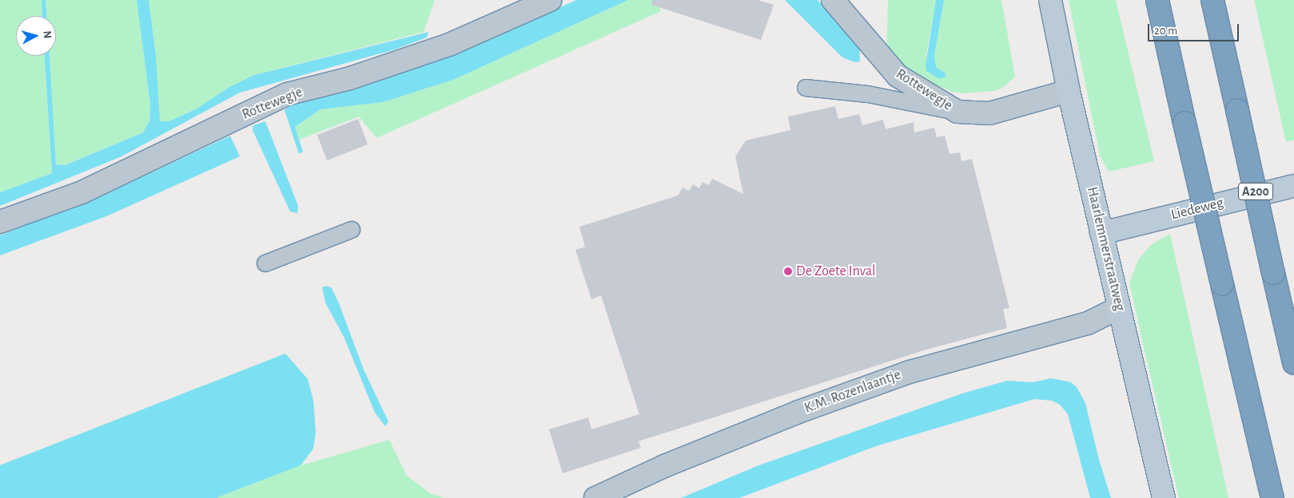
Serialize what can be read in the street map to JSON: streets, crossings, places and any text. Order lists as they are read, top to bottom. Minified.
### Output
{"streets":{"highway":["A200"],"main road":["Liedeweg","Haarlemmerstraatweg"],"street":["Rottewegje","K.M. Rozenlaantje"]},"crossings":[["Rottewegje","Haarlemmerstraatweg"],["Liedeweg","Haarlemmerstraatweg"],["Haarlemmerstraatweg","K.M. Rozenlaantje"]],"places":["De Zoete Inval"],"scale_bar":"20 m","north":"right"}
